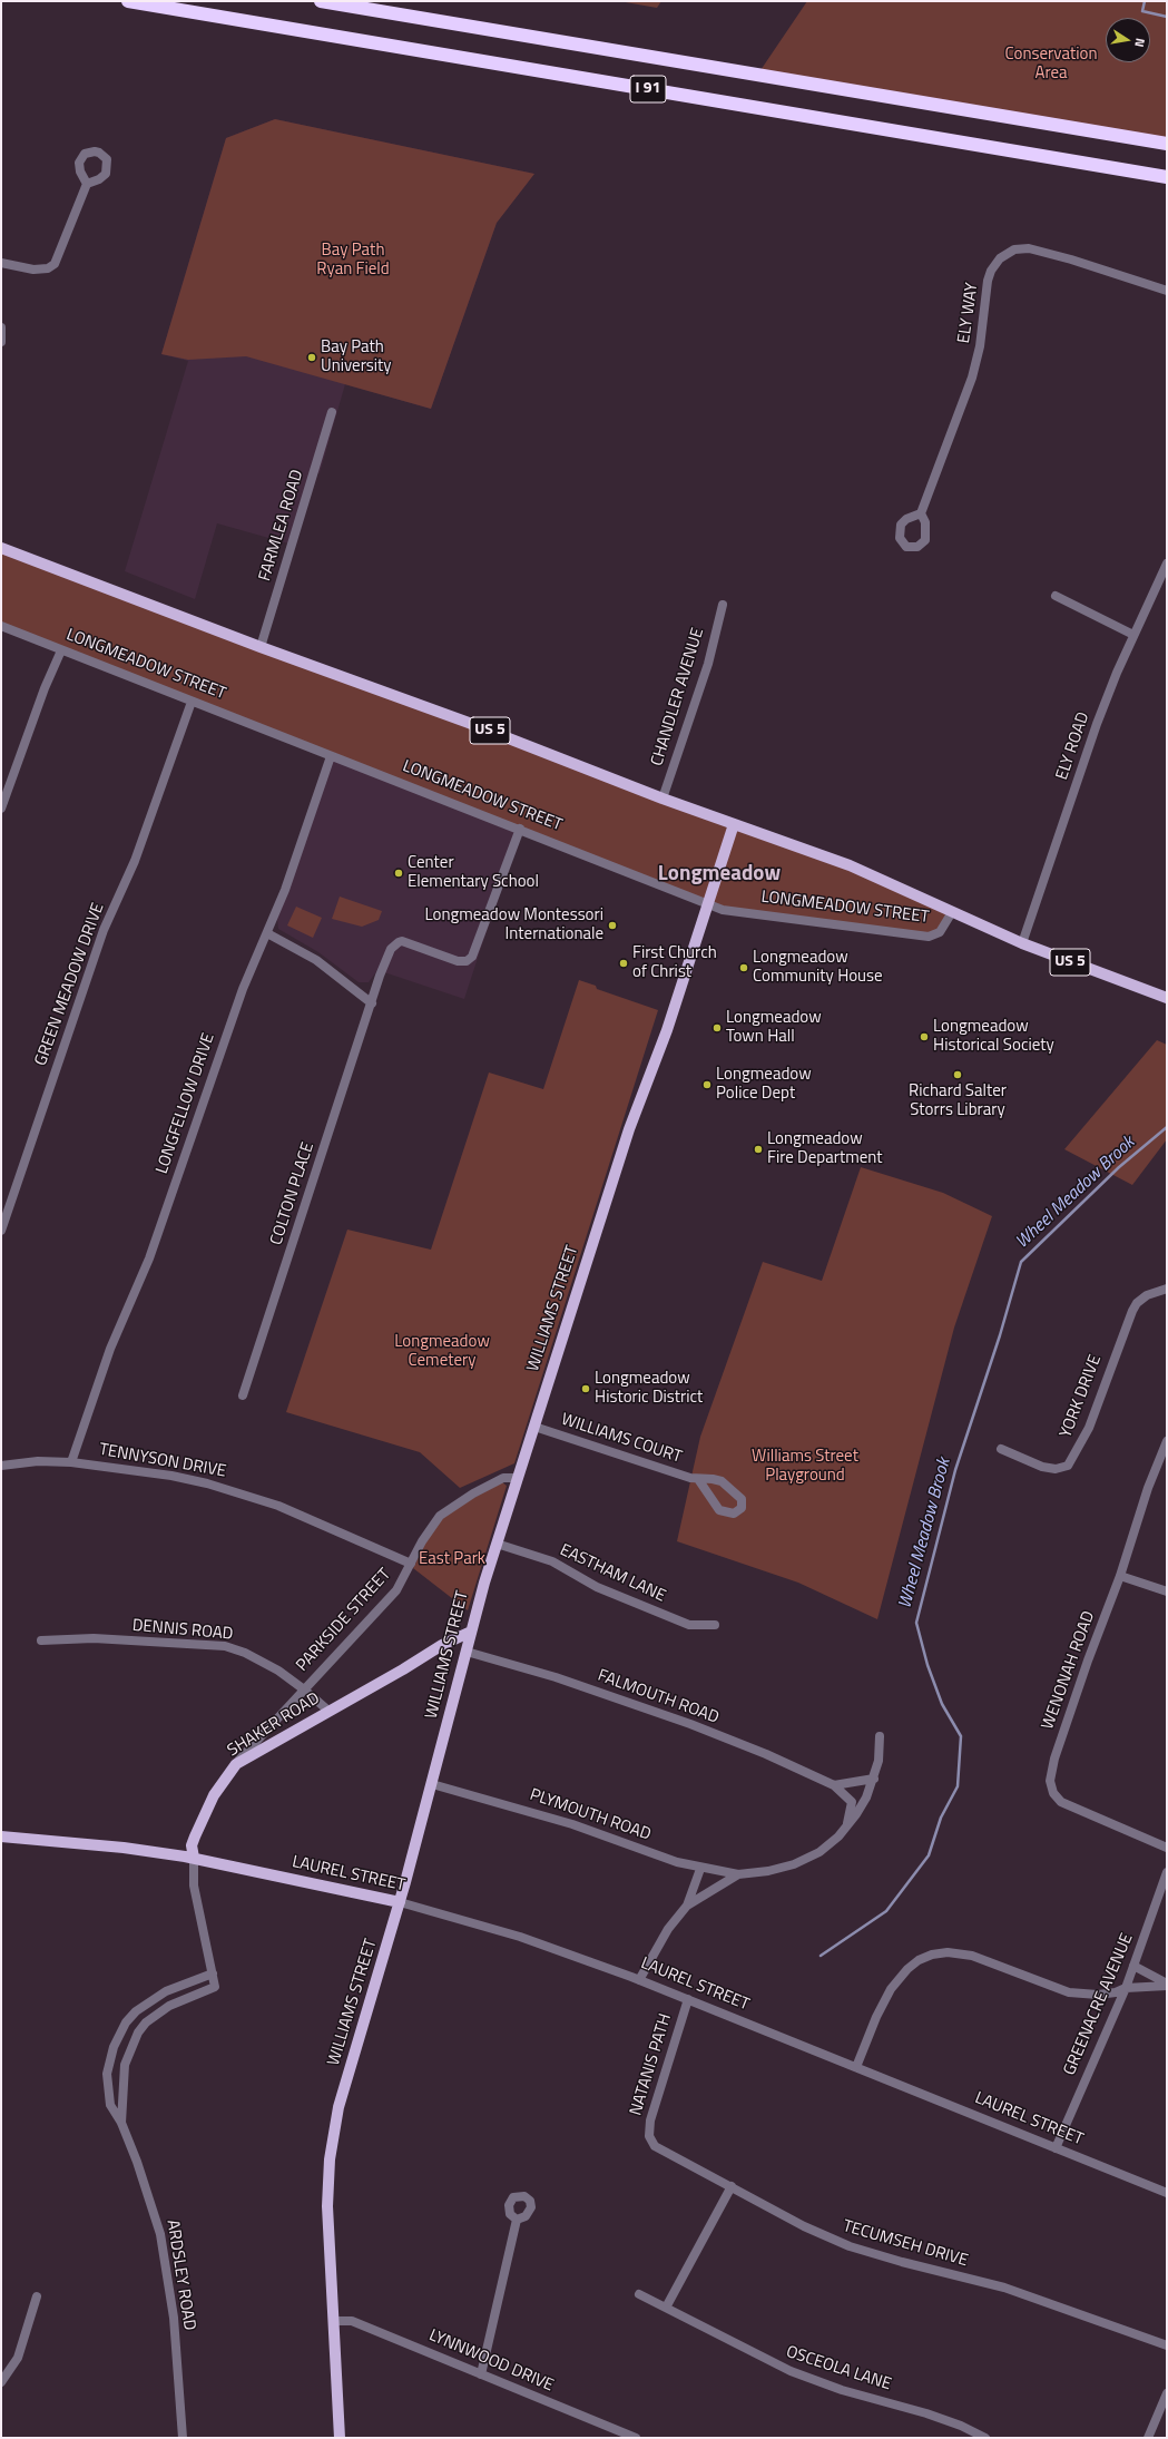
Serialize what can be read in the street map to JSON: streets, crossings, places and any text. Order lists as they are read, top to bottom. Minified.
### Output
{"streets":{"highway":["I 91"],"main road":["LONGMEADOW STREET","US 5","WILLIAMS STREET","SHAKER ROAD","LAUREL STREET"],"street":["ELY WAY","FARMLEA ROAD","CHANDLER AVENUE","ELY ROAD","GREEN MEADOW DRIVE","LONGFELLOW DRIVE","COLTON PLACE","YORK DRIVE","WILLIAMS COURT","TENNYSON DRIVE","EASTHAM LANE","PARKSIDE STREET","DENNIS ROAD","WENONAH ROAD","FALMOUTH ROAD","PLYMOUTH ROAD","GREENACRE AVENUE","NATANIS PATH","TECUMSEH DRIVE","ARDSLEY ROAD","LYNNWOOD DRIVE","OSCEOLA LANE"]},"crossings":[["FARMLEA ROAD","LONGMEADOW STREET"],["LONGMEADOW STREET","CHANDLER AVENUE"],["LONGMEADOW STREET","ELY ROAD"],["LONGMEADOW STREET","GREEN MEADOW DRIVE"],["LONGMEADOW STREET","LONGFELLOW DRIVE"],["LONGMEADOW STREET","COLTON PLACE"],["LONGMEADOW STREET","WILLIAMS STREET"],["LONGFELLOW DRIVE","TENNYSON DRIVE"],["WILLIAMS STREET","WILLIAMS COURT"],["WILLIAMS STREET","EASTHAM LANE"],["WILLIAMS STREET","PARKSIDE STREET"],["WILLIAMS STREET","FALMOUTH ROAD"],["WILLIAMS STREET","SHAKER ROAD"],["WILLIAMS STREET","PLYMOUTH ROAD"],["WILLIAMS STREET","LAUREL STREET"],["WILLIAMS STREET","LYNNWOOD DRIVE"],["TENNYSON DRIVE","PARKSIDE STREET"],["PARKSIDE STREET","DENNIS ROAD"],["PARKSIDE STREET","SHAKER ROAD"],["DENNIS ROAD","SHAKER ROAD"],["SHAKER ROAD","LAUREL STREET"],["LAUREL STREET","GREENACRE AVENUE"],["LAUREL STREET","NATANIS PATH"],["NATANIS PATH","TECUMSEH DRIVE"]],"districts":["Longmeadow"],"water":["Wheel Meadow Brook"],"parks":["Conservation Area","Bay Path Ryan Field","Longmeadow Cemetery","Williams Street Playground","East Park"],"places":["Bay Path University","Center Elementary School","Longmeadow Montessori Internationale","First Church of Christ","Longmeadow Community House","Longmeadow Town Hall","Longmeadow Historical Society","Richard Salter Storrs Library","Longmeadow Police Dept","Longmeadow Fire Department","Longmeadow Historic District"],"north":"right"}
